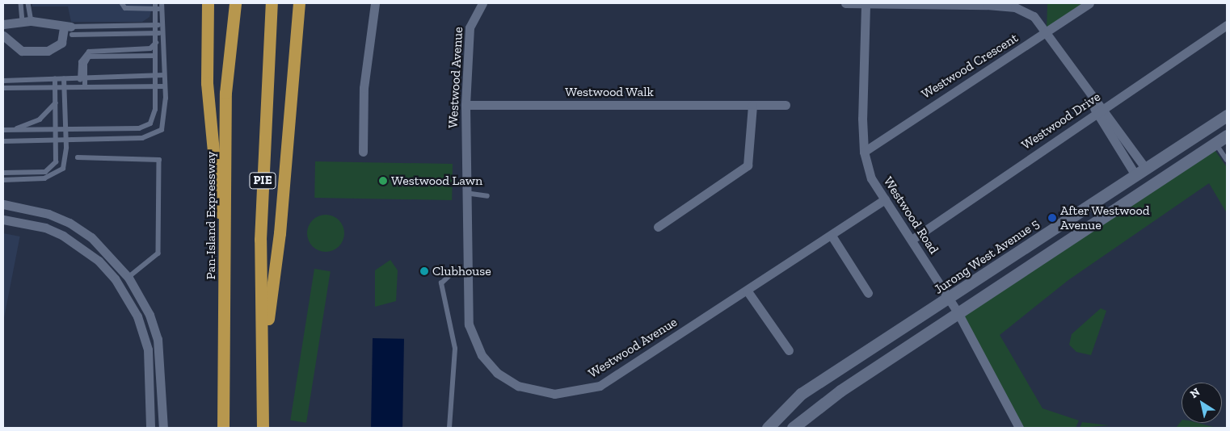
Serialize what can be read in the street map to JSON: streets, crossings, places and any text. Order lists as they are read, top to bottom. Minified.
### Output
{"streets":{"highway":["PIE","Pan-Island Expressway"],"street":["Westwood Crescent","Westwood Avenue","Westwood Walk","Westwood Drive","Westwood Road","Jurong West Avenue 5"]},"crossings":[["Westwood Crescent","Westwood Road"],["Westwood Avenue","Westwood Walk"],["Westwood Avenue","Westwood Road"],["Westwood Drive","Westwood Road"],["Westwood Road","Jurong West Avenue 5"]],"places":["Westwood Lawn","After Westwood Avenue","Clubhouse"],"north":"top left"}
